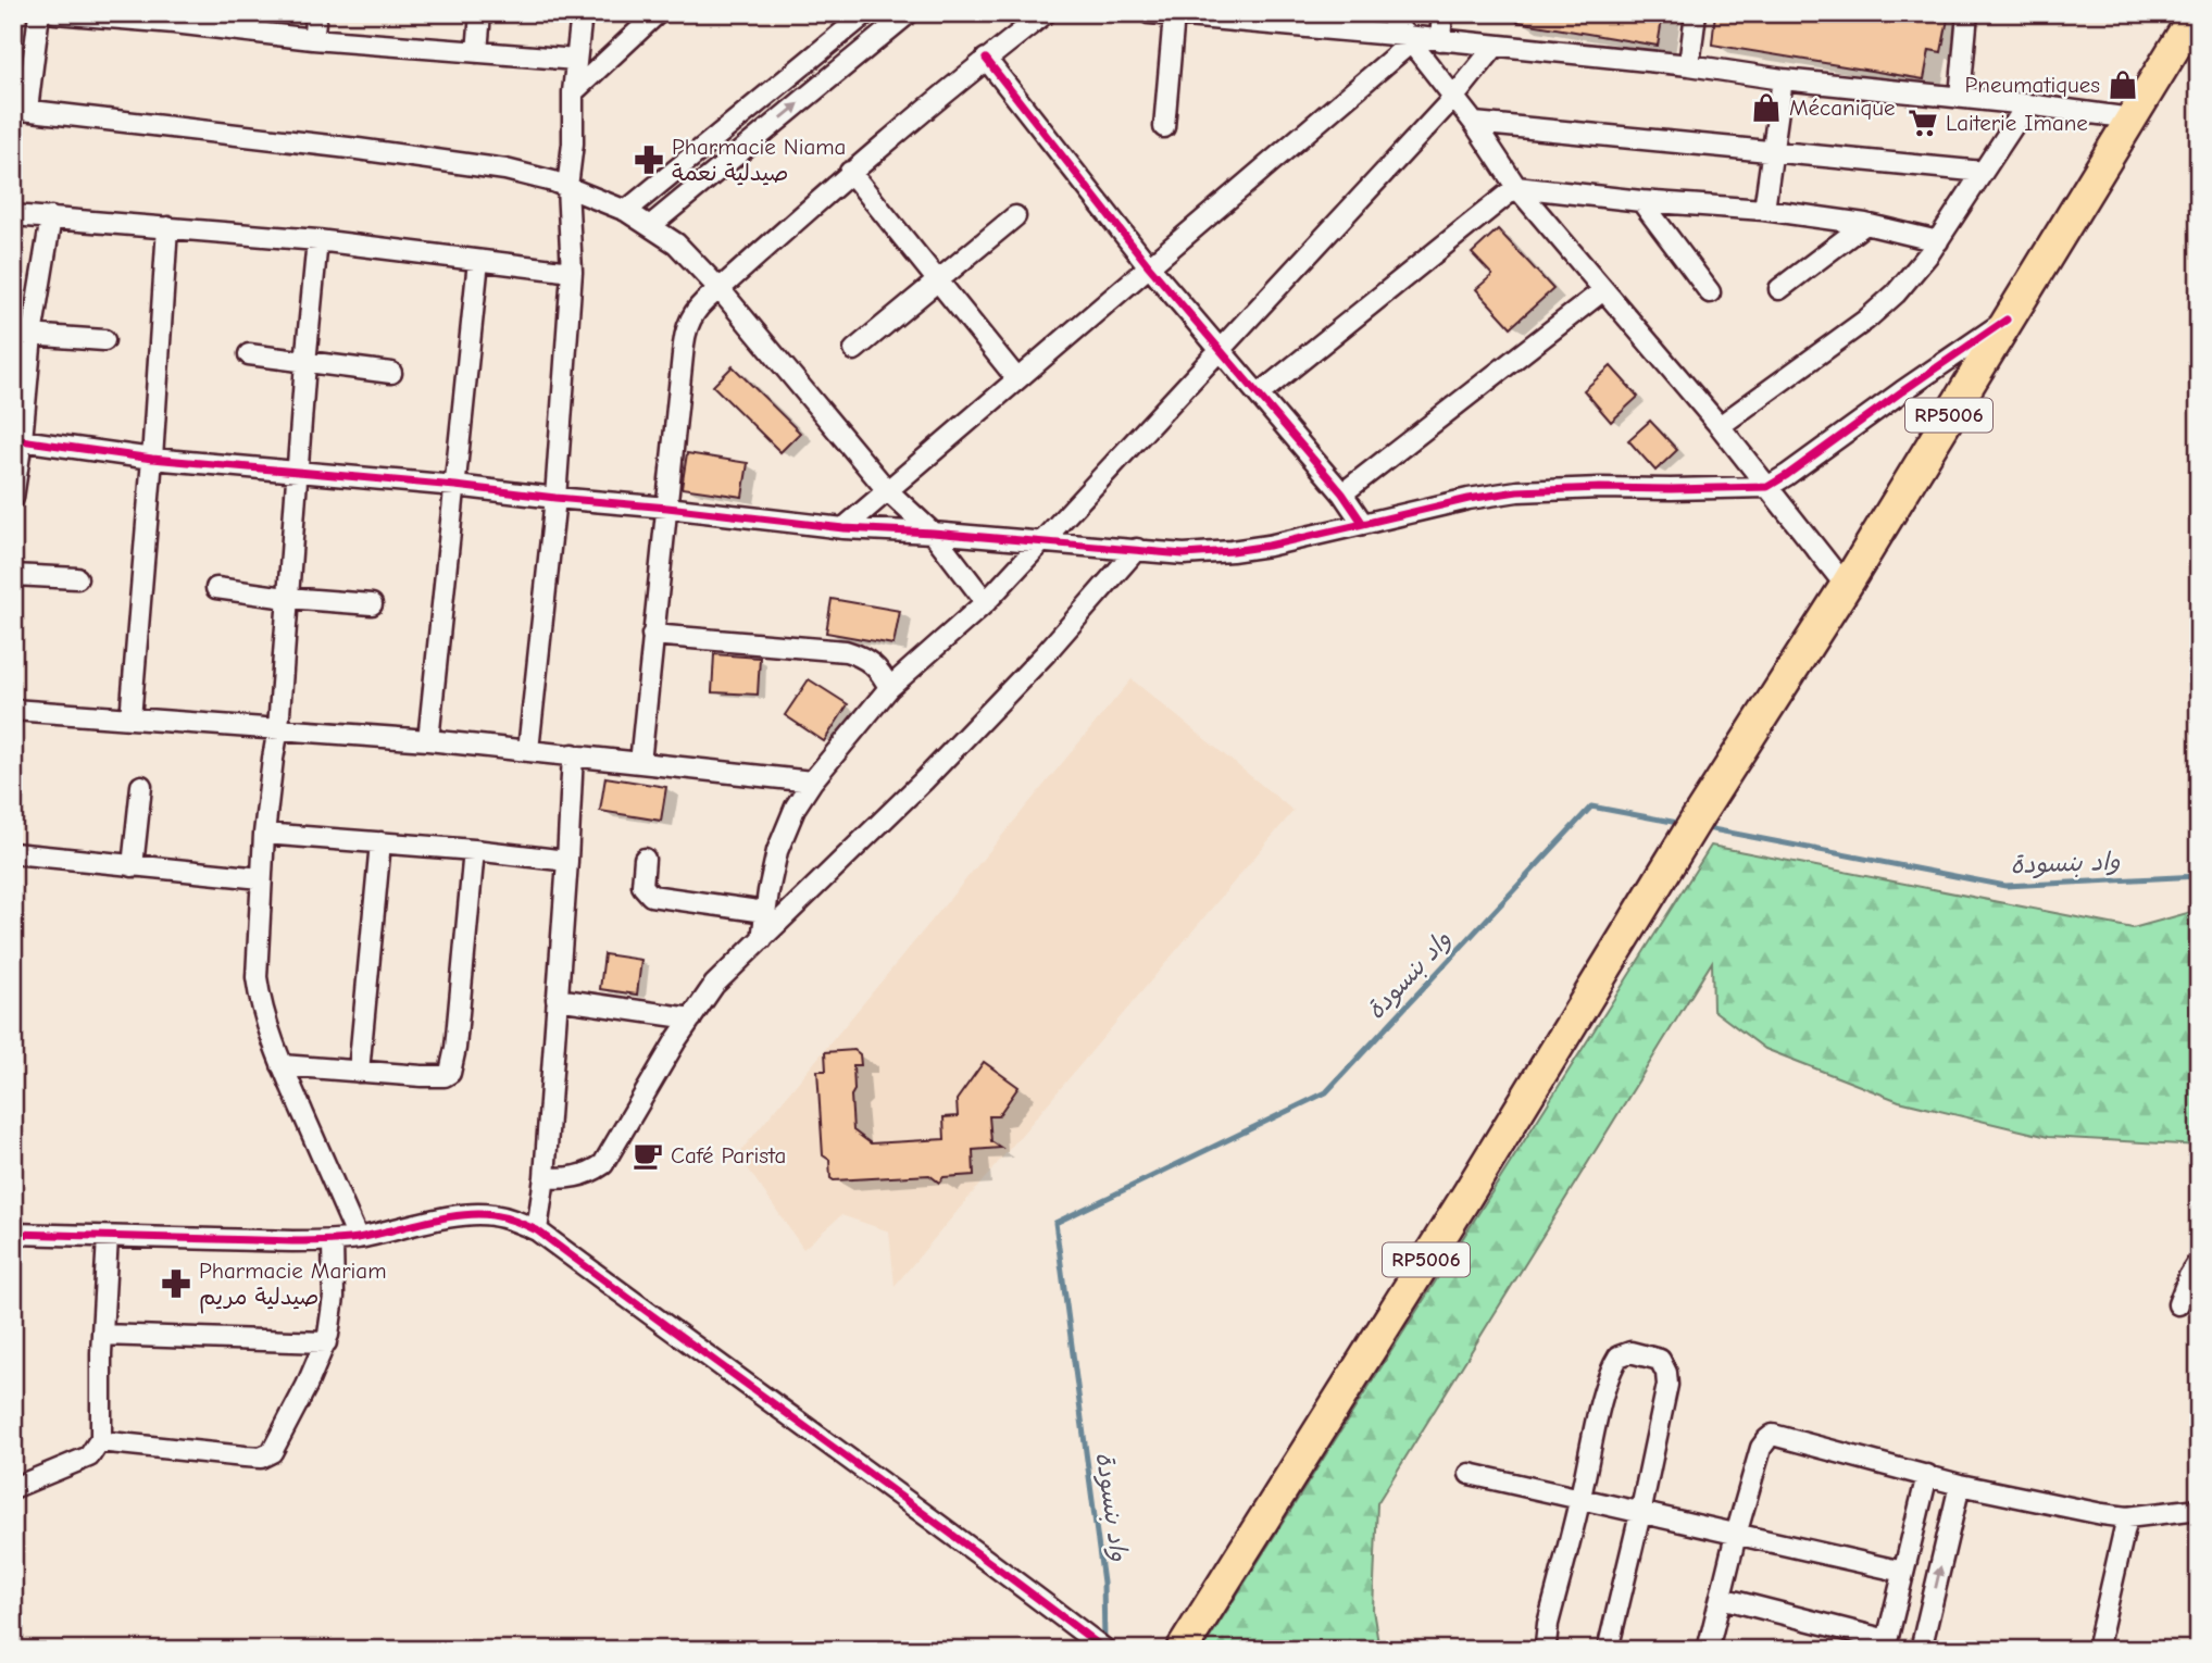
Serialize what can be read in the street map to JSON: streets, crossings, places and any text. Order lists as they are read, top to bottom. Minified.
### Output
{"streets":{"main road":["RP5006"]},"water":["واد بنسودة"],"places":{"shop":["Pneumatiques","Mécanique"],"supermarket":["Laiterie Imane"],"pharmacy":["Pharmacie Niama صيدلية نعمة","Pharmacie Mariam صيدلية مريم"],"cafe":["Café Parista"]}}
